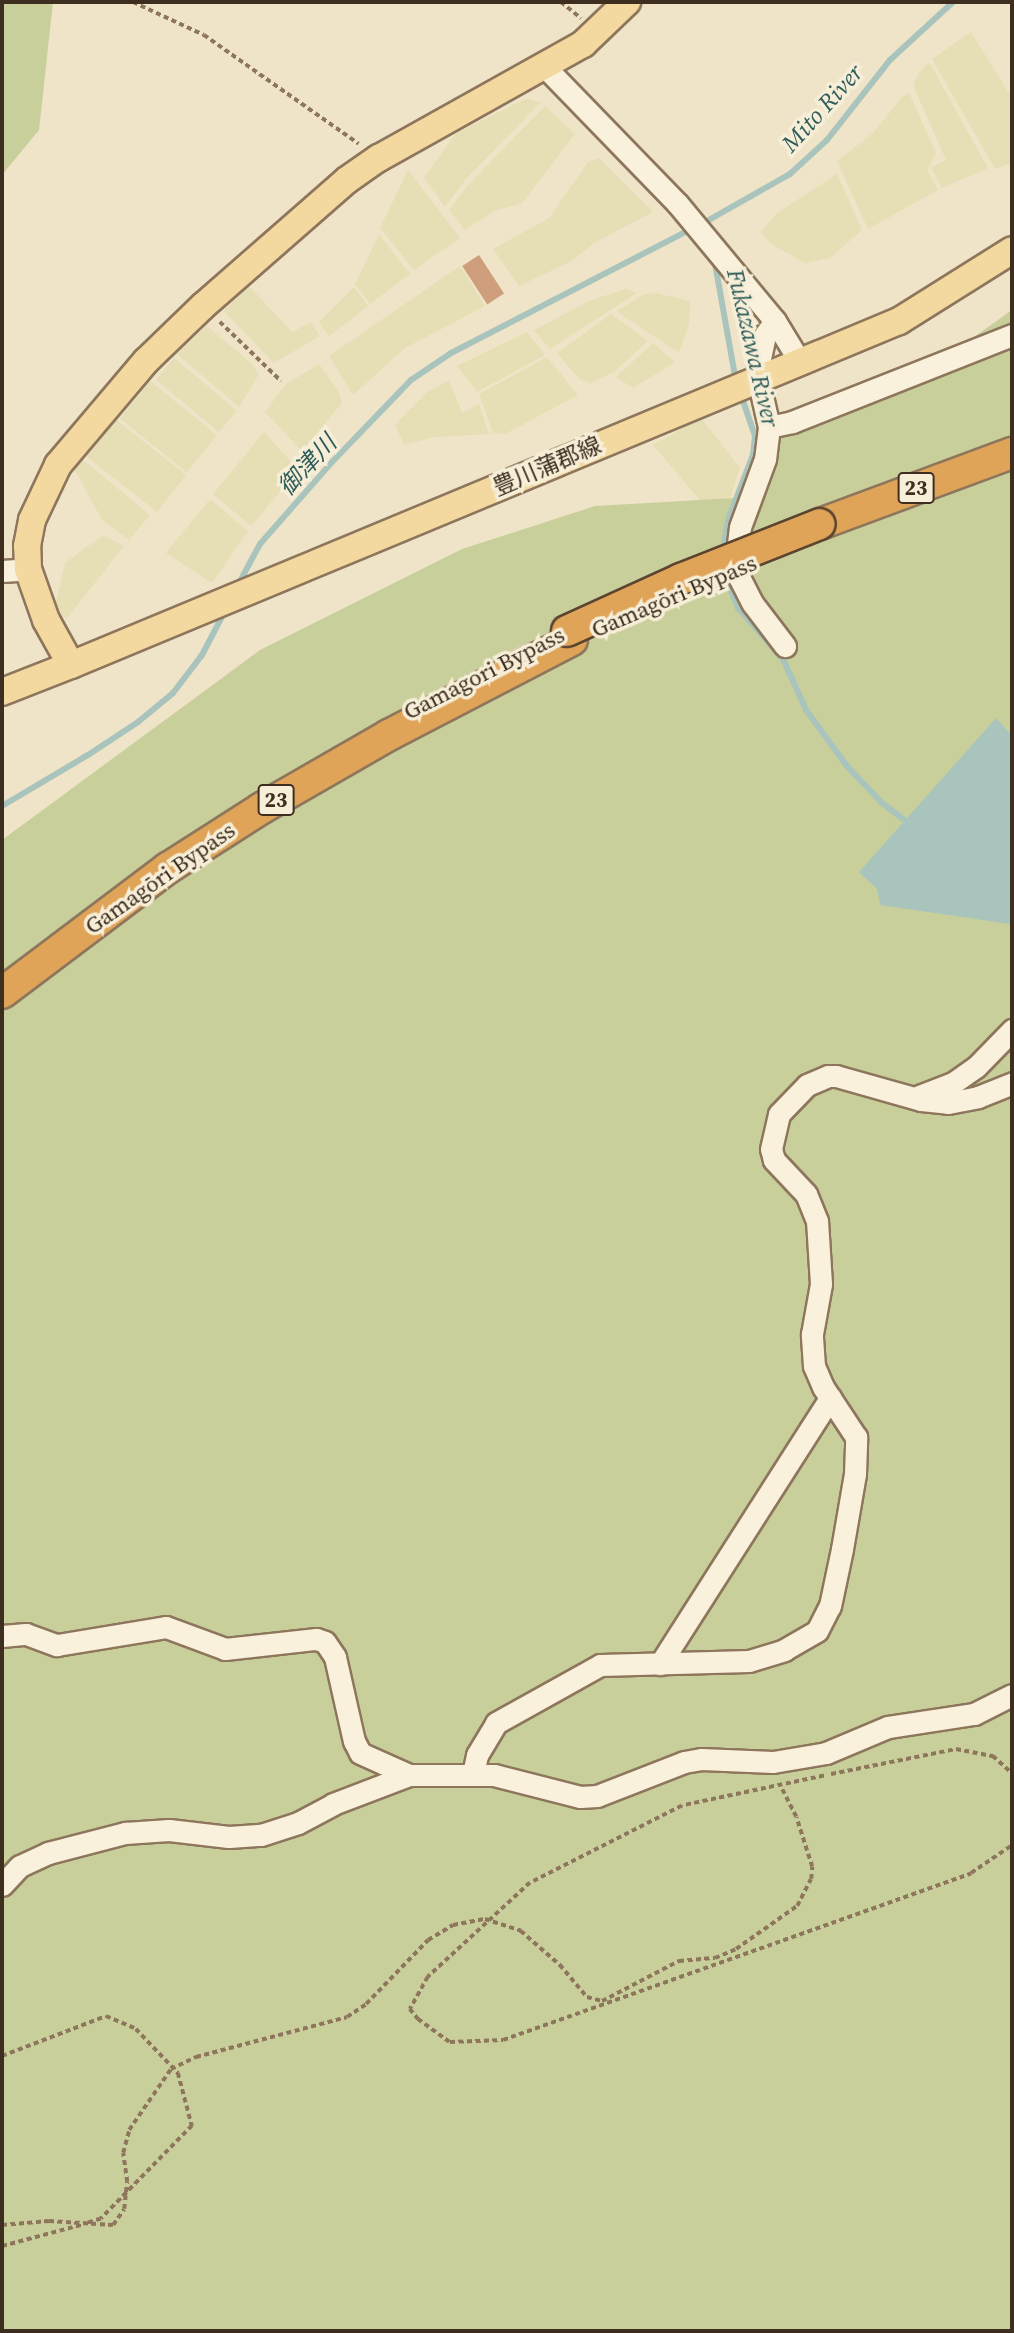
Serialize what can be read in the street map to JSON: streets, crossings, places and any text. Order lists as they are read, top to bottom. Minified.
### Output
{"streets":{"highway":["23","Gamagōri Bypass","Gamagori Bypass"],"main road":["豊川蒲郡線"]},"crossings":[["23","Gamagōri Bypass"],["Gamagōri Bypass","Gamagori Bypass"]],"water":["Mito River","Fukazawa River","御津川"]}
